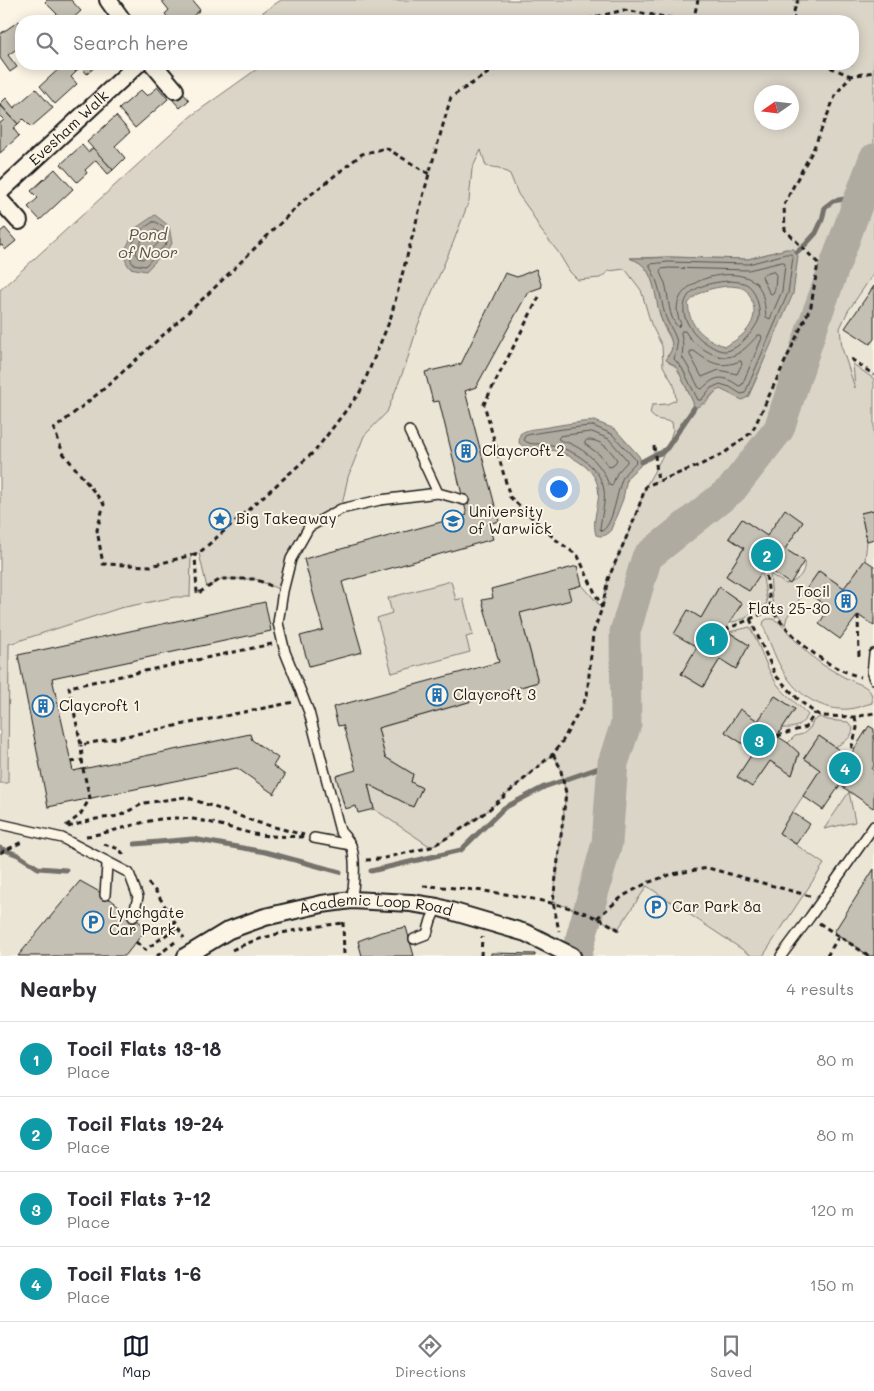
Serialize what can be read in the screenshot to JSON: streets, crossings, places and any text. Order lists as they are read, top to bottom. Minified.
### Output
{"streets":{"street":["Evesham Walk","Academic Loop Road"]},"water":["Pond of Noor"],"places":{"building":["Claycroft 2","Tocil Flats 25-30","Claycroft 3","Claycroft 1"],"place":["Big Takeaway"],"school or university":["University of Warwick"],"parking":["Car Park 8a","Lynchgate Car Park"]},"north":"left","page":{"search":"Search here","pins":["2","1","3","4"],"heading":["Nearby","4 results"],"list":[{"mark":"1","name":"Tocil Flats 13-18","note":"Place","value":"80 m"},{"mark":"2","name":"Tocil Flats 19-24","note":"Place","value":"80 m"},{"mark":"3","name":"Tocil Flats 7-12","note":"Place","value":"120 m"},{"mark":"4","name":"Tocil Flats 1-6","note":"Place","value":"150 m"}],"nav":["Map","Directions","Saved"]}}
